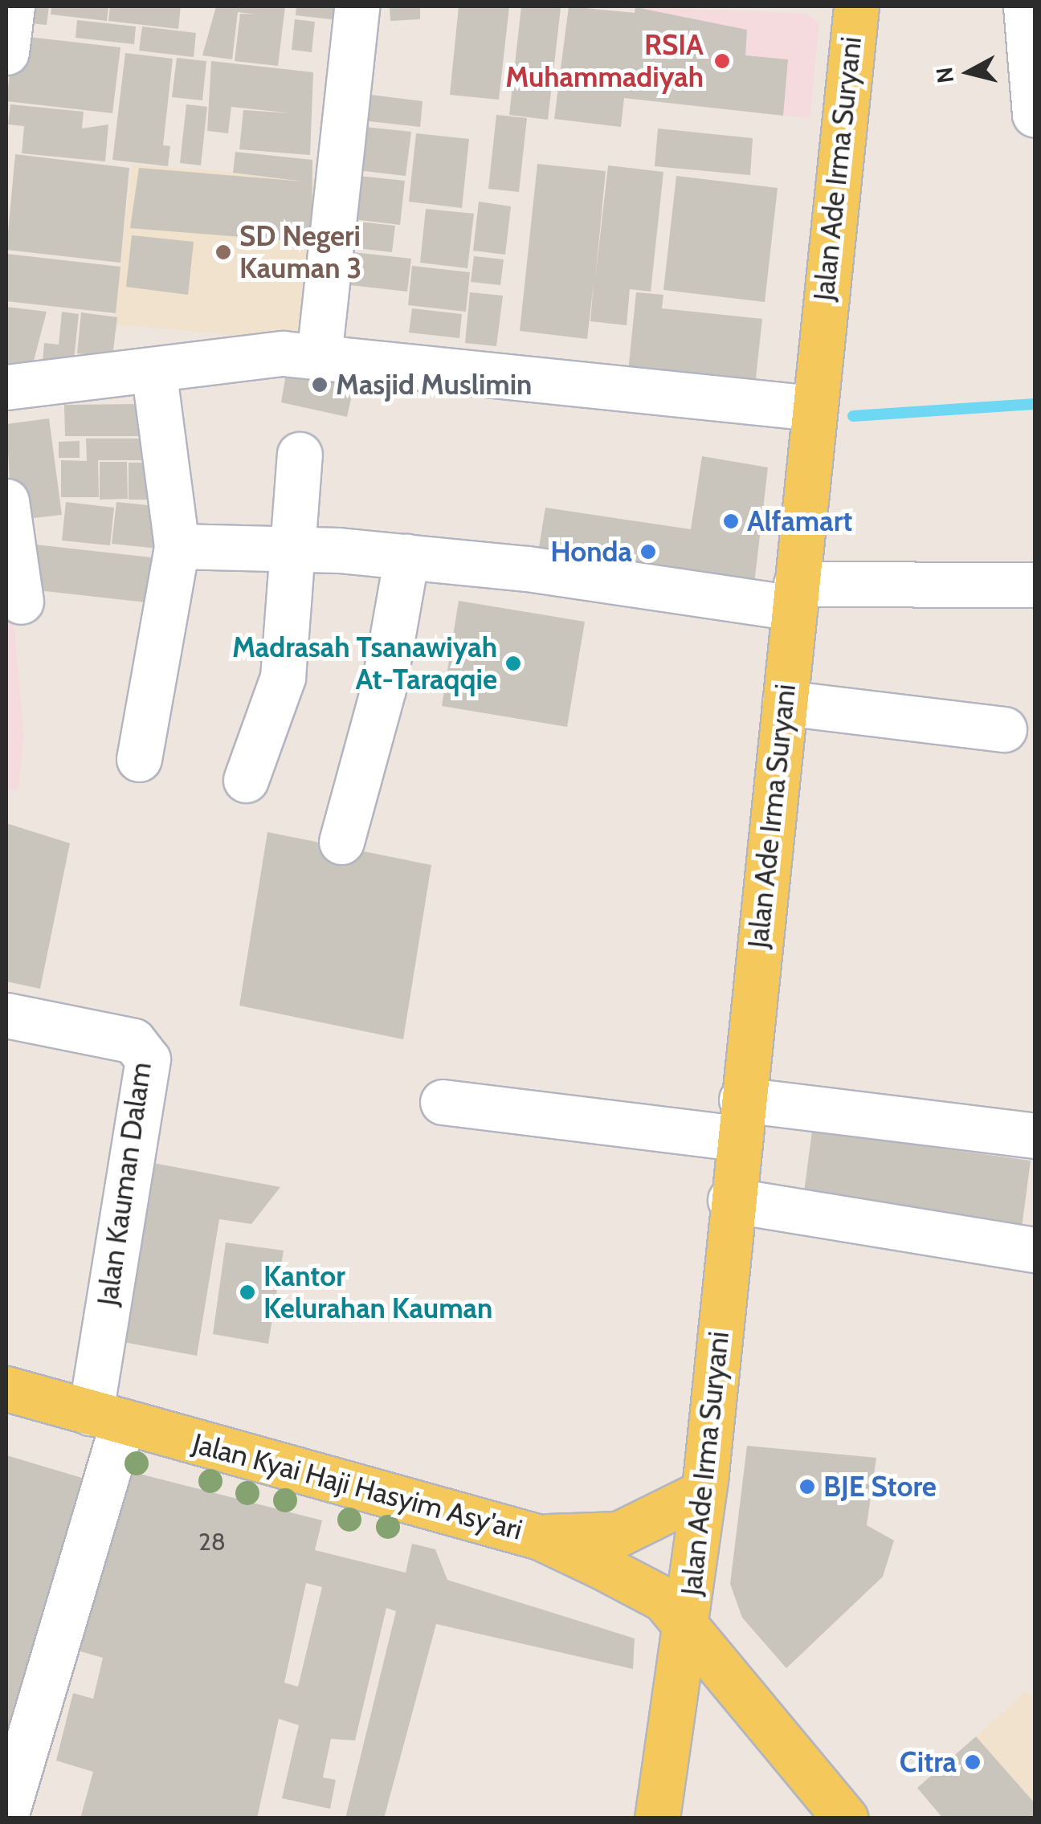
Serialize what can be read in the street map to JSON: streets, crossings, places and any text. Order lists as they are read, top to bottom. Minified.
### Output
{"streets":{"main road":["Jalan Ade Irma Suryani","Jalan Kyai Haji Hasyim Asy'ari"],"street":["Jalan Kauman Dalam"]},"crossings":[["Jalan Ade Irma Suryani","Jalan Kyai Haji Hasyim Asy'ari"],["Jalan Kauman Dalam","Jalan Kyai Haji Hasyim Asy'ari"]],"places":["RSIA Muhammadiyah","SD Negeri Kauman 3","Masjid Muslimin","Alfamart","Honda","Madrasah Tsanawiyah At-Taraqqie","Kantor Kelurahan Kauman","BJE Store","Citra"],"house_numbers":["28"],"north":"left"}
